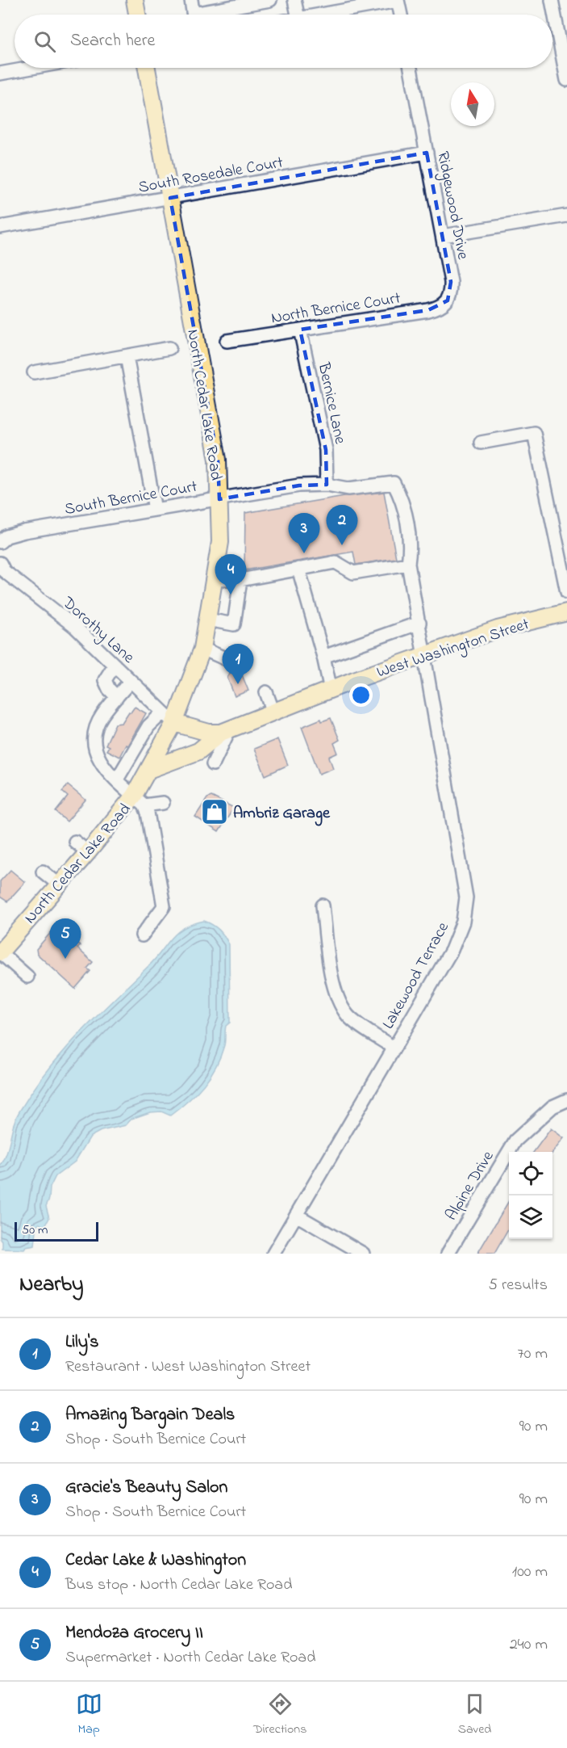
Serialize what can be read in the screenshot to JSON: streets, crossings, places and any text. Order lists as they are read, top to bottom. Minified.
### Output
{"streets":{"main road":["North Cedar Lake Road","West Washington Street"],"street":["South Rosedale Court","Ridgewood Drive","North Bernice Court","Bernice Lane","South Bernice Court","Dorothy Lane","Lakewood Terrace","Alpine Drive"]},"crossings":[["South Rosedale Court","Ridgewood Drive"],["South Rosedale Court","North Cedar Lake Road"],["Ridgewood Drive","North Bernice Court"],["North Bernice Court","Bernice Lane"],["Bernice Lane","South Bernice Court"],["North Cedar Lake Road","South Bernice Court"],["North Cedar Lake Road","Dorothy Lane"],["North Cedar Lake Road","West Washington Street"],["South Bernice Court","Lakewood Terrace"],["Dorothy Lane","West Washington Street"],["West Washington Street","Lakewood Terrace"]],"places":{"shop":["Ambriz Garage"]},"scale_bar":"50 m","north":"top","page":{"search":"Search here","pins":["2","3","4","1","5"],"scale":"50 m","heading":["Nearby","5 results"],"list":[{"mark":"1","name":"Lily's","note":"Restaurant · West Washington Street","value":"70 m"},{"mark":"2","name":"Amazing Bargain Deals","note":"Shop · South Bernice Court","value":"90 m"},{"mark":"3","name":"Gracie's Beauty Salon","note":"Shop · South Bernice Court","value":"90 m"},{"mark":"4","name":"Cedar Lake & Washington","note":"Bus stop · North Cedar Lake Road","value":"100 m"},{"mark":"5","name":"Mendoza Grocery II","note":"Supermarket · North Cedar Lake Road","value":"240 m"}],"nav":["Map","Directions","Saved"]}}
